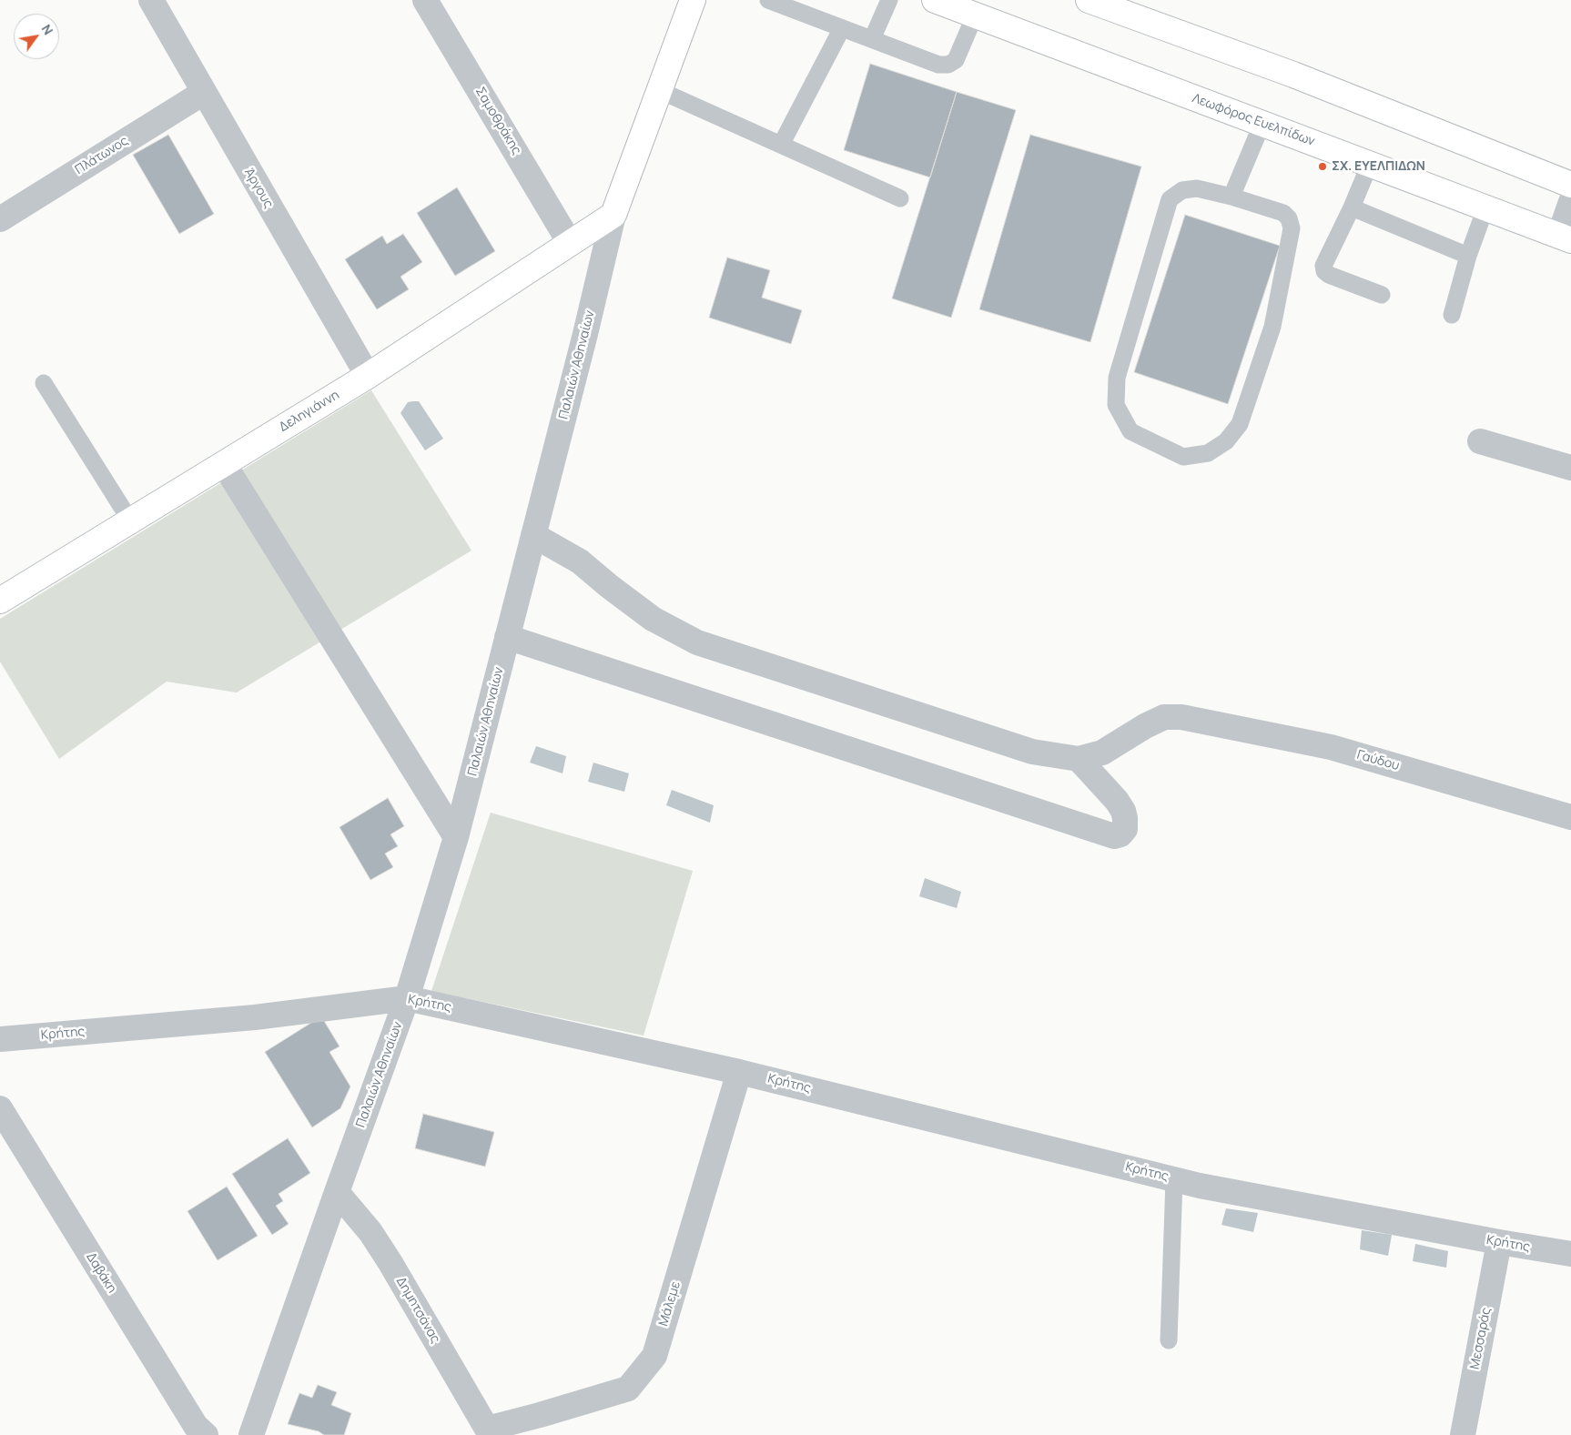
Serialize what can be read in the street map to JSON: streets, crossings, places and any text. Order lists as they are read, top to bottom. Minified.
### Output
{"streets":{"main road":["Λεωφόρος Ευελπίδων","Παλαιών Αθηναίων","Δεληγιάννη"],"street":["Σαμοθράκης","Πλάτωνος","Άργους","Γαύδου","Κρήτης","Δαβάκη","Μάλεμε","Δημητσάνας","Μεσσαράς"]},"crossings":[["Σαμοθράκης","Δεληγιάννη"],["Πλάτωνος","Άργους"],["Άργους","Δεληγιάννη"],["Παλαιών Αθηναίων","Δεληγιάννη"],["Παλαιών Αθηναίων","Κρήτης"],["Παλαιών Αθηναίων","Δημητσάνας"],["Κρήτης","Μάλεμε"],["Κρήτης","Μεσσαράς"],["Μάλεμε","Δημητσάνας"]],"places":["ΣΧ. ΕΥΕΛΠΙΔΩΝ"],"north":"top right"}
